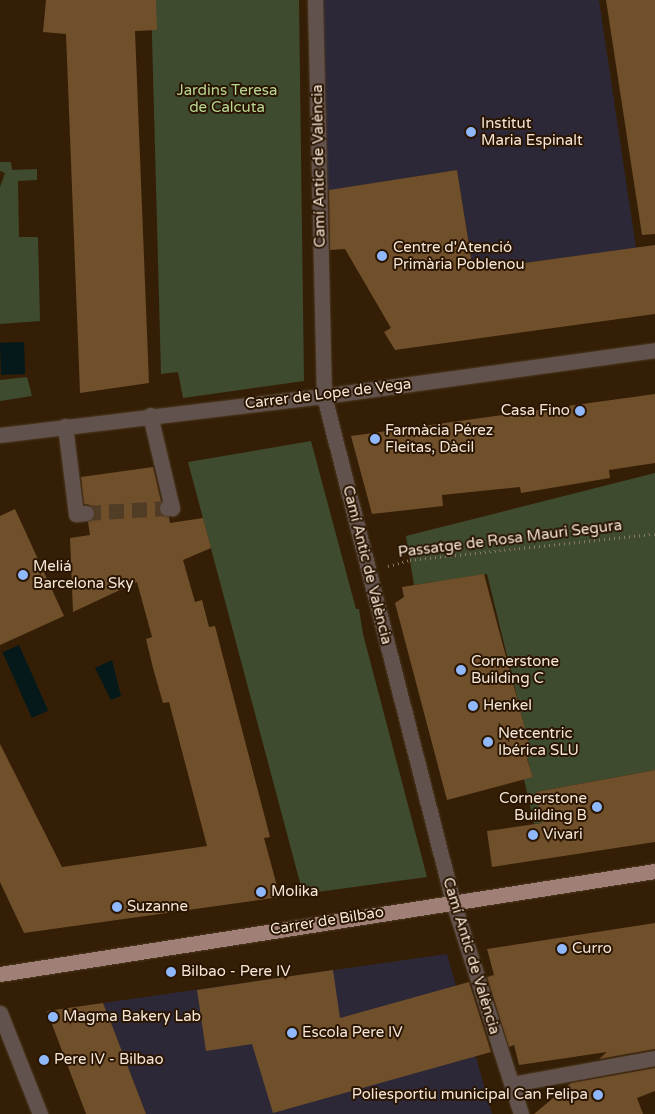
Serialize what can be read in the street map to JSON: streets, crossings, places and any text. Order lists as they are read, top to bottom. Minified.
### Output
{"streets":{"main road":["Carrer de Bilbao"],"street":["Camí Antic de València","Carrer de Lope de Vega"],"path":["Passatge de Rosa Mauri Segura"]},"crossings":[["Camí Antic de València","Carrer de Lope de Vega"],["Camí Antic de València","Passatge de Rosa Mauri Segura"],["Camí Antic de València","Carrer de Bilbao"]],"parks":["Jardins Teresa de Calcuta"],"places":["Institut Maria Espinalt","Centre d'Atenció Primària Poblenou","Casa Fino","Farmàcia Pérez Fleitas, Dàcil","Meliá Barcelona Sky","Cornerstone Building C","Henkel","Netcentric Ibérica SLU","Cornerstone Building B","Vivari","Molika","Suzanne","Curro","Bilbao - Pere IV","Magma Bakery Lab","Escola Pere IV","Pere IV - Bilbao","Poliesportiu municipal Can Felipa"]}
